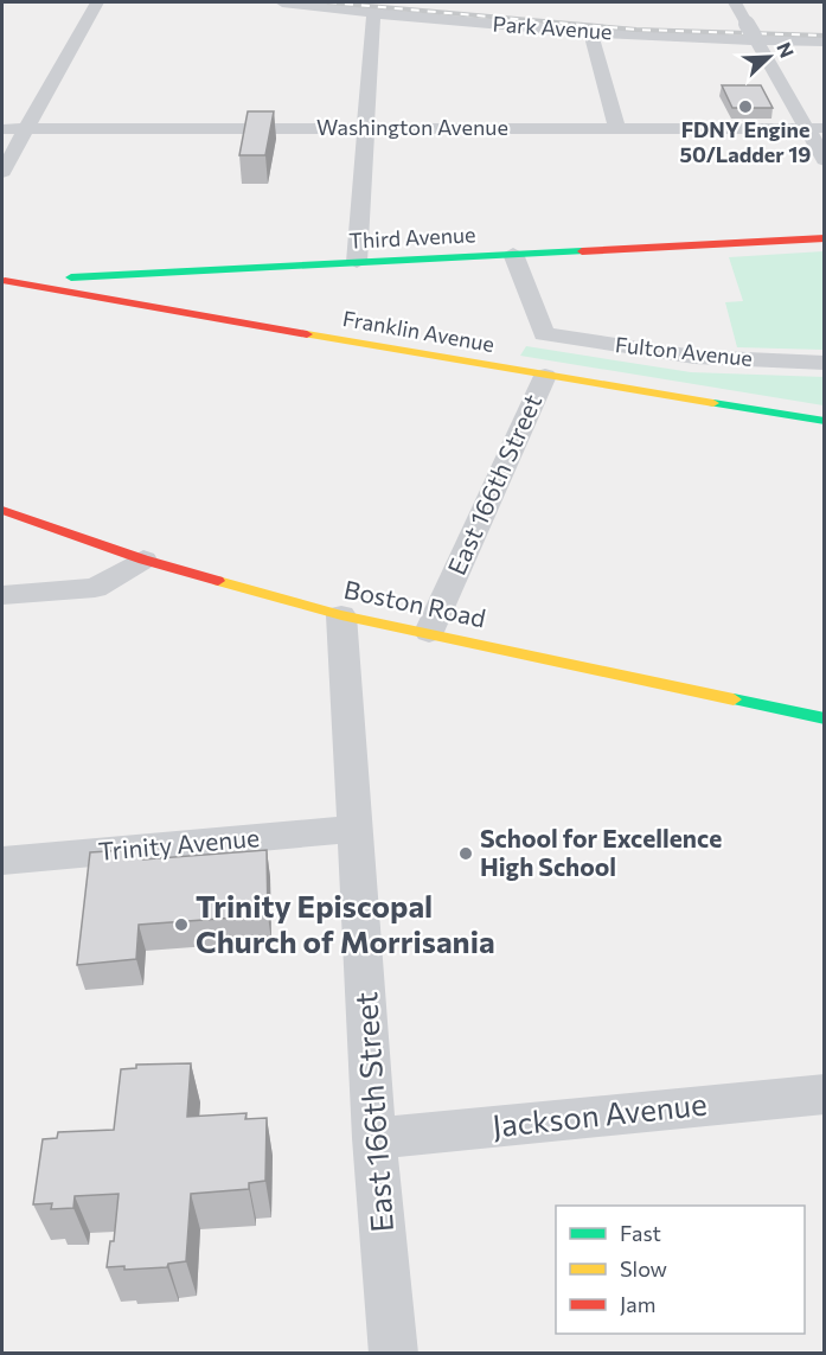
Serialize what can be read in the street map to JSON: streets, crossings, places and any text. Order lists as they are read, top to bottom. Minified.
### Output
{"streets":{"main road":["Third Avenue","Franklin Avenue","Boston Road"],"street":["Park Avenue","Washington Avenue","Fulton Avenue","East 166th Street","Trinity Avenue","Jackson Avenue"]},"crossings":[["Third Avenue","Franklin Avenue"],["Third Avenue","Fulton Avenue"],["Franklin Avenue","East 166th Street"],["East 166th Street","Boston Road"],["East 166th Street","Trinity Avenue"],["East 166th Street","Jackson Avenue"]],"places":["FDNY Engine 50/Ladder 19","School for Excellence High School","Trinity Episcopal Church of Morrisania"],"legend":["Fast","Slow","Jam"],"north":"top right"}
